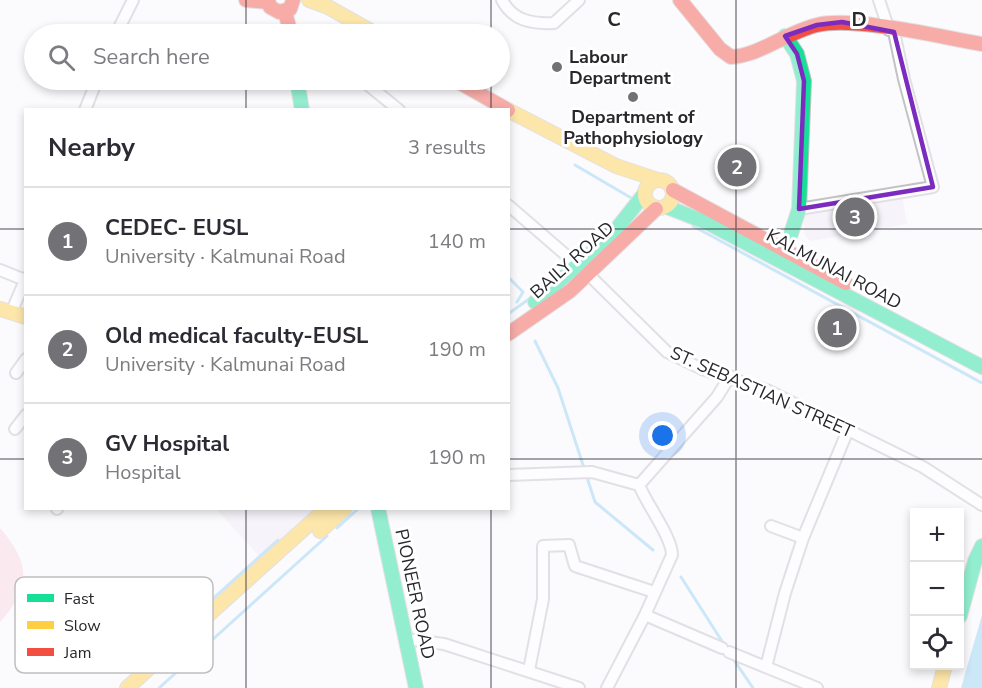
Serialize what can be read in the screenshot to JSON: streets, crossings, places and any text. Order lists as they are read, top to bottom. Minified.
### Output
{"streets":{"main road":["BAILY ROAD","KALMUNAI ROAD","PIONEER ROAD"],"street":["ST. SEBASTIAN STREET"]},"crossings":[["BAILY ROAD","KALMUNAI ROAD"],["BAILY ROAD","ST. SEBASTIAN STREET"]],"places":["Labour Department","Department of Pathophysiology"],"legend":["Fast","Slow","Jam"],"page":{"search":"Search here","heading":["Nearby","3 results"],"pins":["2","3","1"],"list":[{"mark":"1","name":"CEDEC- EUSL","note":"University · Kalmunai Road","value":"140 m"},{"mark":"2","name":"Old medical faculty-EUSL","note":"University · Kalmunai Road","value":"190 m"},{"mark":"3","name":"GV Hospital","note":"Hospital","value":"190 m"}],"map_buttons":["+","−"]},"grid":{"columns":["C","D"]}}
